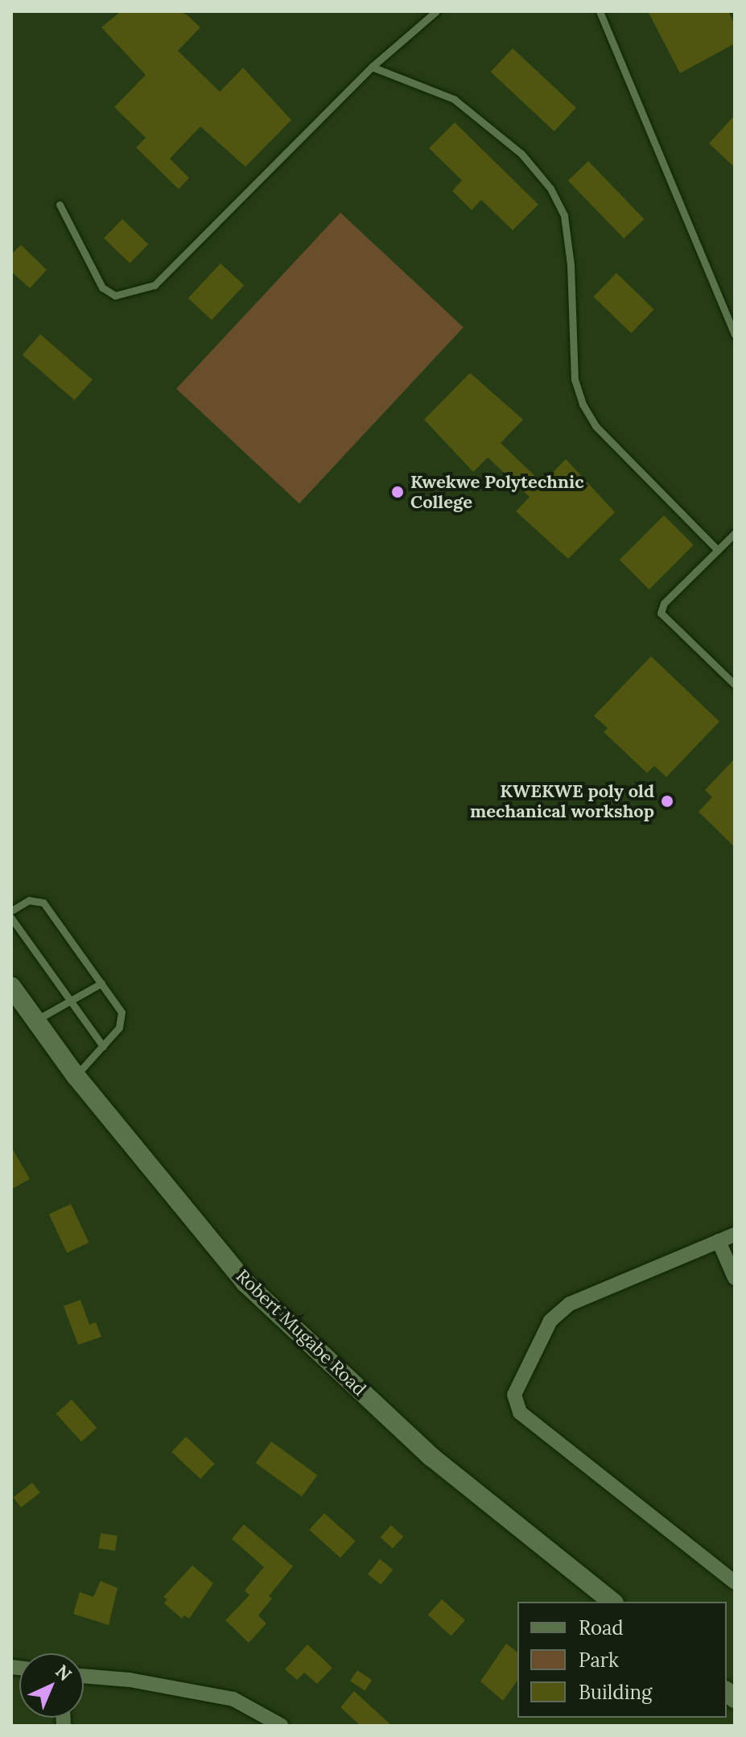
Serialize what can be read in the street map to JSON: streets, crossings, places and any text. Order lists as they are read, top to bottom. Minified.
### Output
{"streets":{"main road":["Robert Mugabe Road"]},"places":["Kwekwe Polytechnic College","KWEKWE poly old mechanical workshop"],"legend":["Road","Park","Building"],"north":"top right"}
